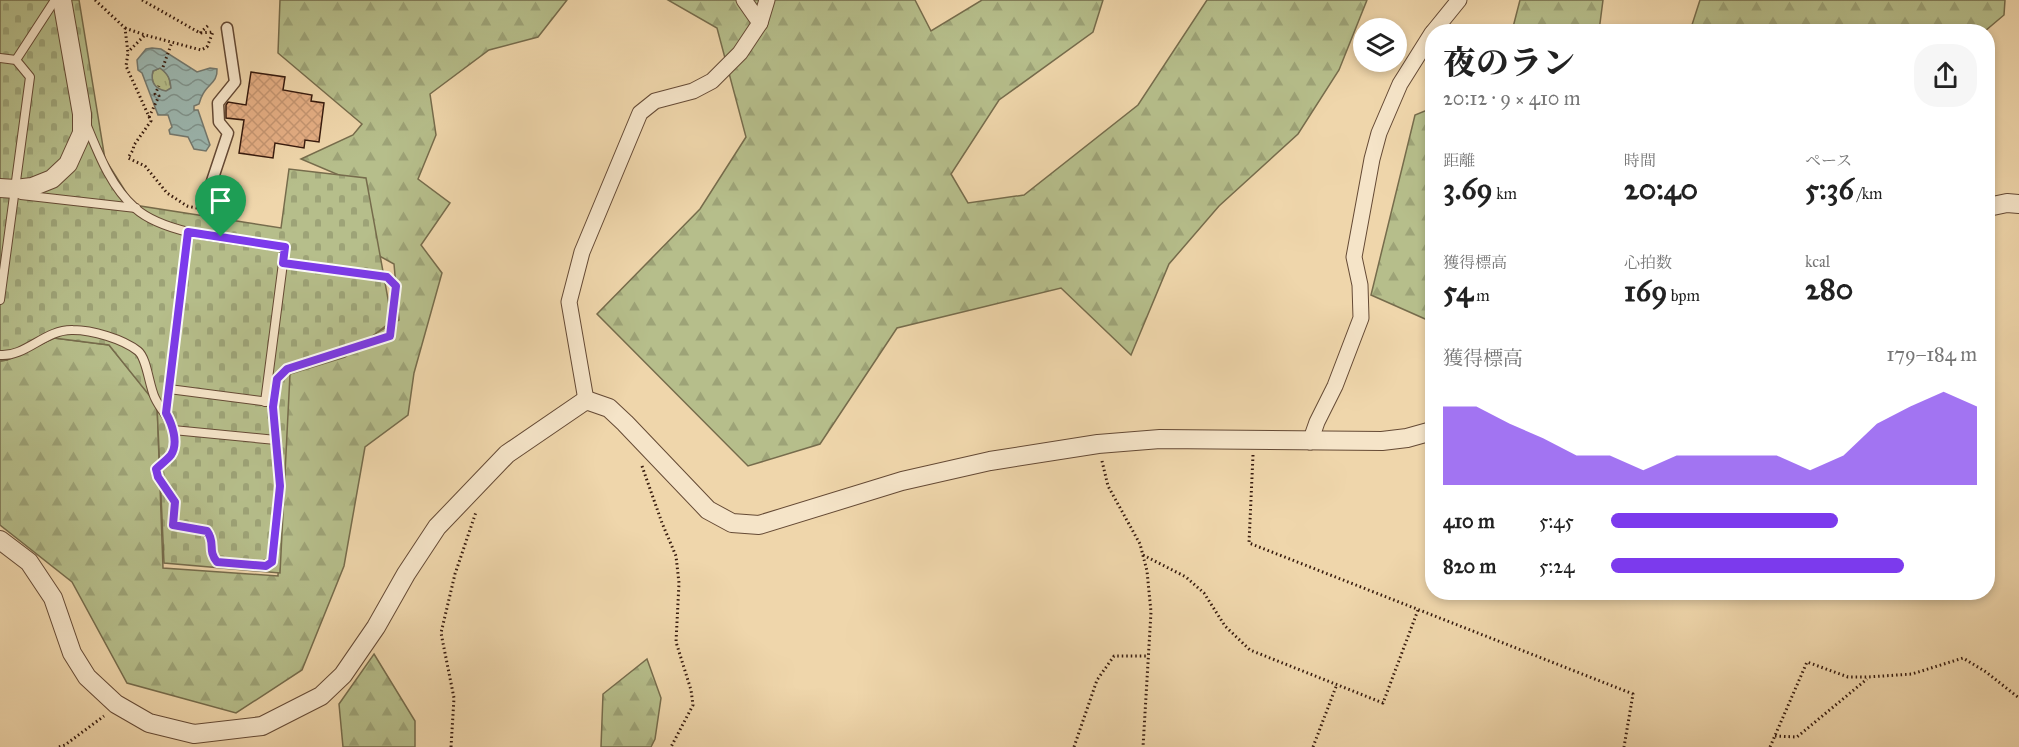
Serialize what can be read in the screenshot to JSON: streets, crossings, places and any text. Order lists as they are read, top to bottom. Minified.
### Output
{"page":{"heading":["夜のラン","20:12 · 9 × 410 m"],"stats":[["距離","3.69 km"],["時間","20:40"],["ペース","5:36 /km"],["獲得標高","54 m"],["心拍数","169 bpm"],["kcal","280"]],"chart":["獲得標高","179–184 m"],"list":[{"name":"410 m","note":"5:45"},{"name":"820 m","note":"5:24"}]}}
